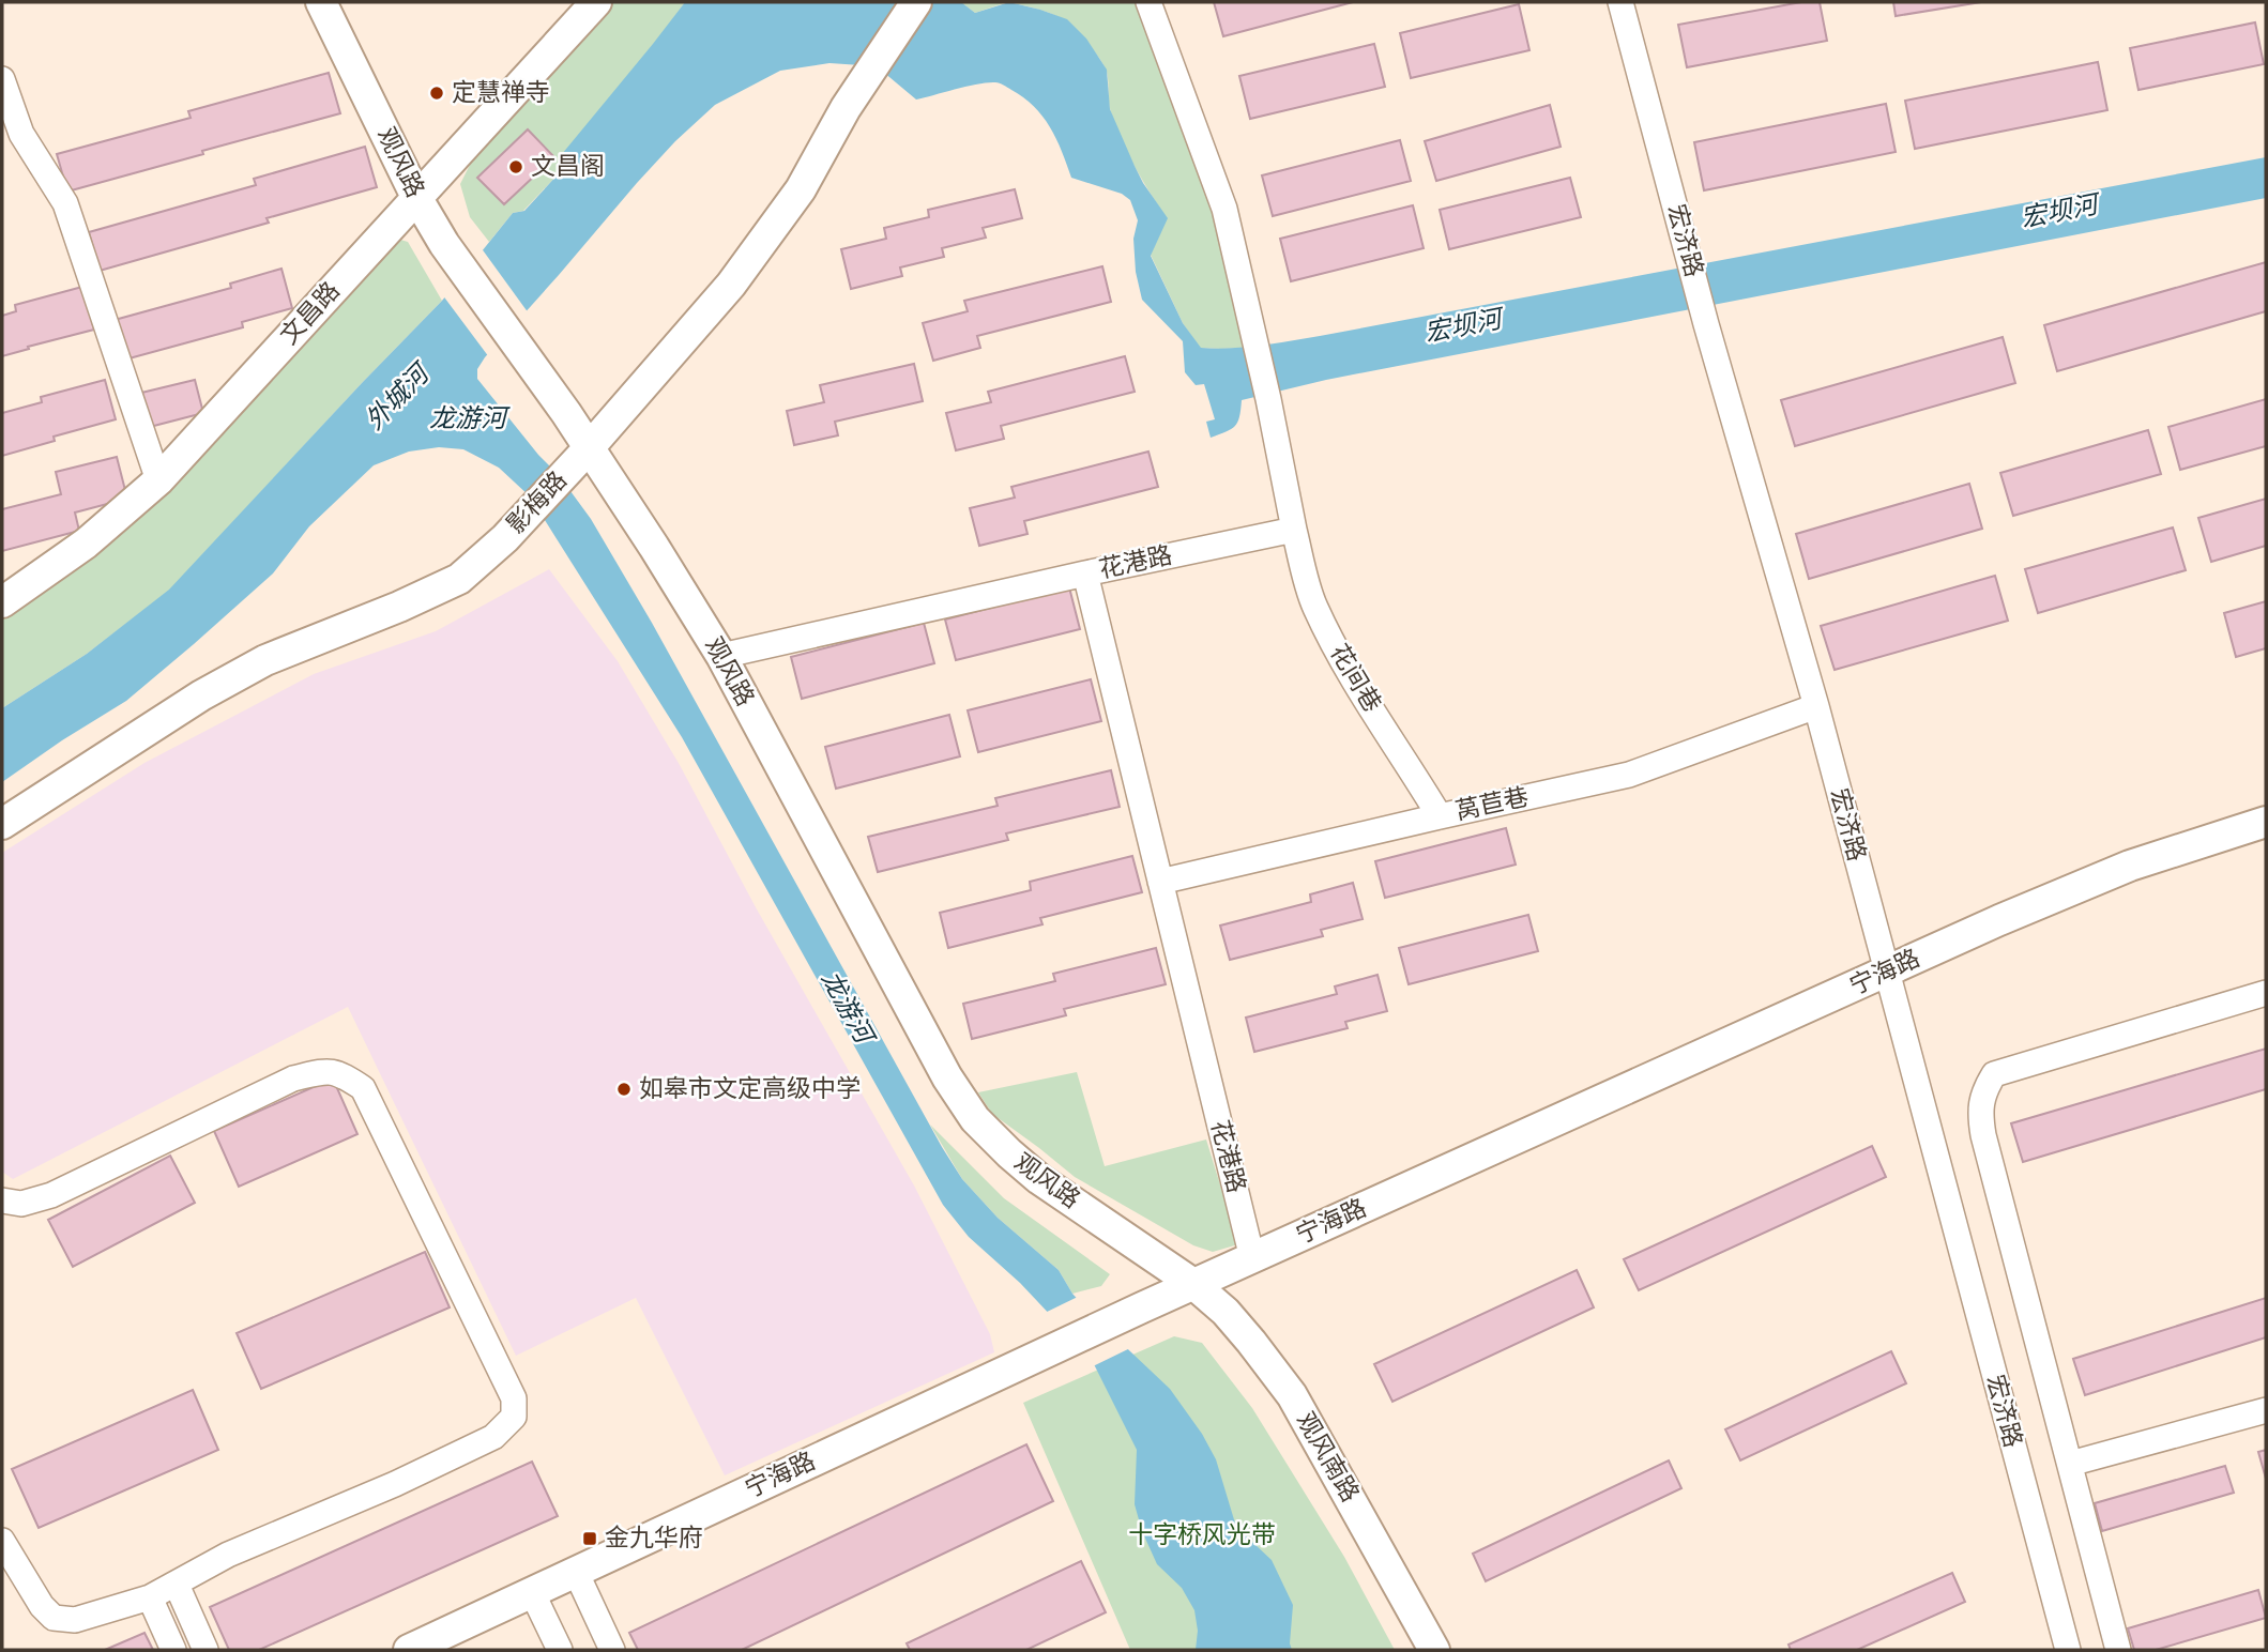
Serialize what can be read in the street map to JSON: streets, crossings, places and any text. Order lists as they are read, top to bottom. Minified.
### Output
{"streets":{"street":["观风路","宏济路","文昌路","影梅路","花港路","花间巷","莴苣巷","宁海路","观风南路"]},"crossings":[["观风路","文昌路"],["观风路","影梅路"],["观风路","宁海路"],["观风路","观风南路"],["宏济路","莴苣巷"],["宏济路","宁海路"],["花港路","花间巷"],["花港路","莴苣巷"],["花港路","宁海路"],["花间巷","莴苣巷"],["宁海路","观风南路"]],"water":["宏坝河","外城河","龙游河"],"parks":["十字桥风光带"],"places":{"other":["定慧禅寺","文昌阁","如皋市文定高级中学"],"transit":["金九华府"]}}
